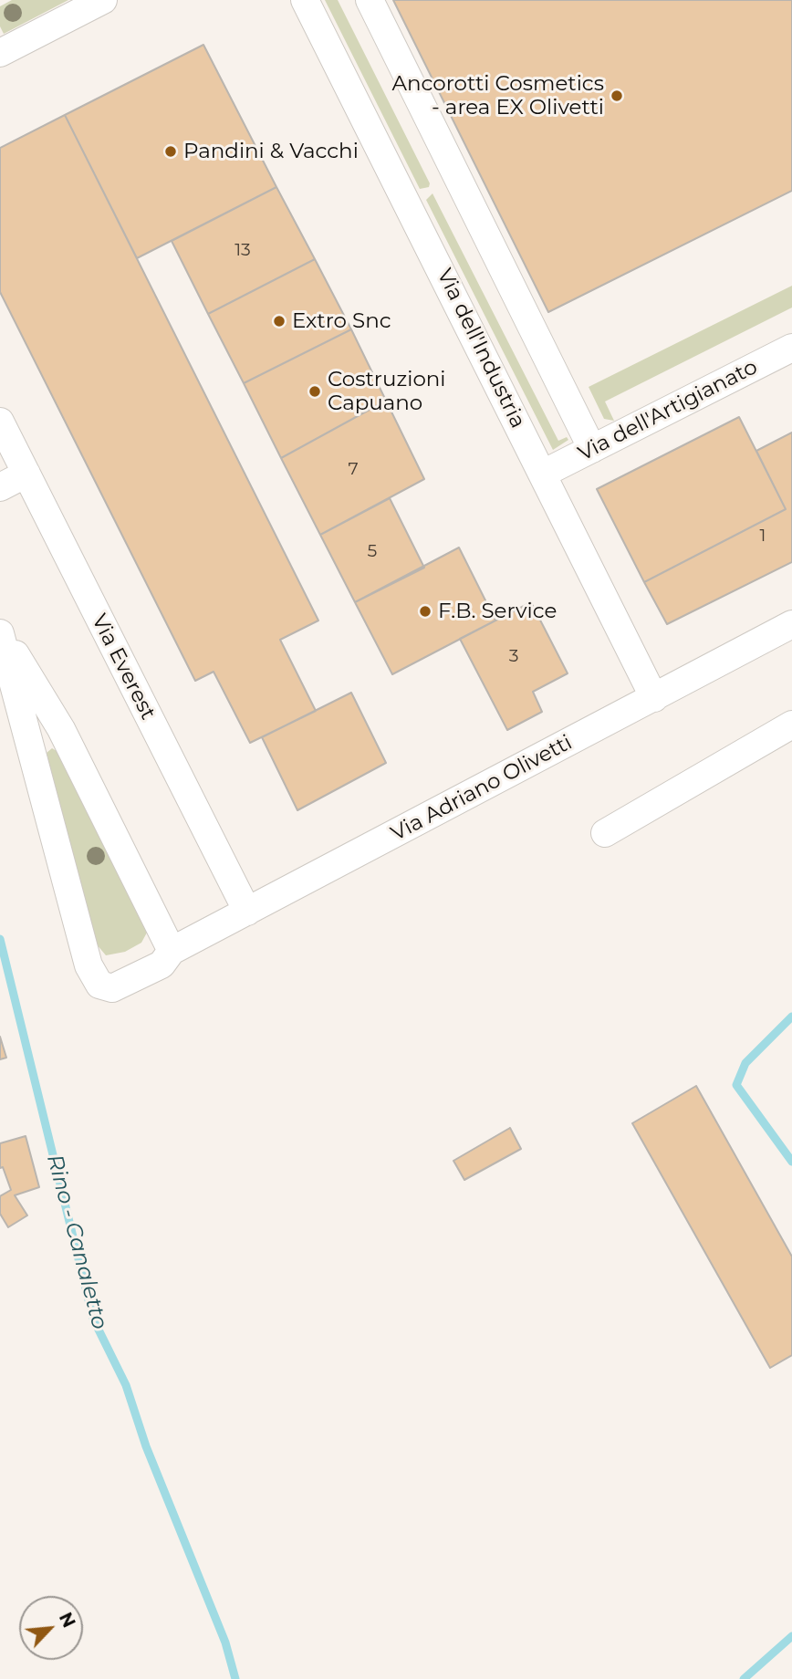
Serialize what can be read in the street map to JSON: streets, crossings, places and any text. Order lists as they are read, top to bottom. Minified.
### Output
{"streets":{"street":["Via dell'Industria","Via dell'Artigianato","Via Everest","Via Adriano Olivetti"]},"crossings":[["Via dell'Industria","Via dell'Artigianato"],["Via dell'Industria","Via Adriano Olivetti"],["Via Everest","Via Adriano Olivetti"]],"water":["Rino - Canaletto"],"places":["Ancorotti Cosmetics - area EX Olivetti","Pandini & Vacchi","Extro Snc","Costruzioni Capuano","F.B. Service"],"house_numbers":["13","7","1","5","3"],"north":"top right"}
